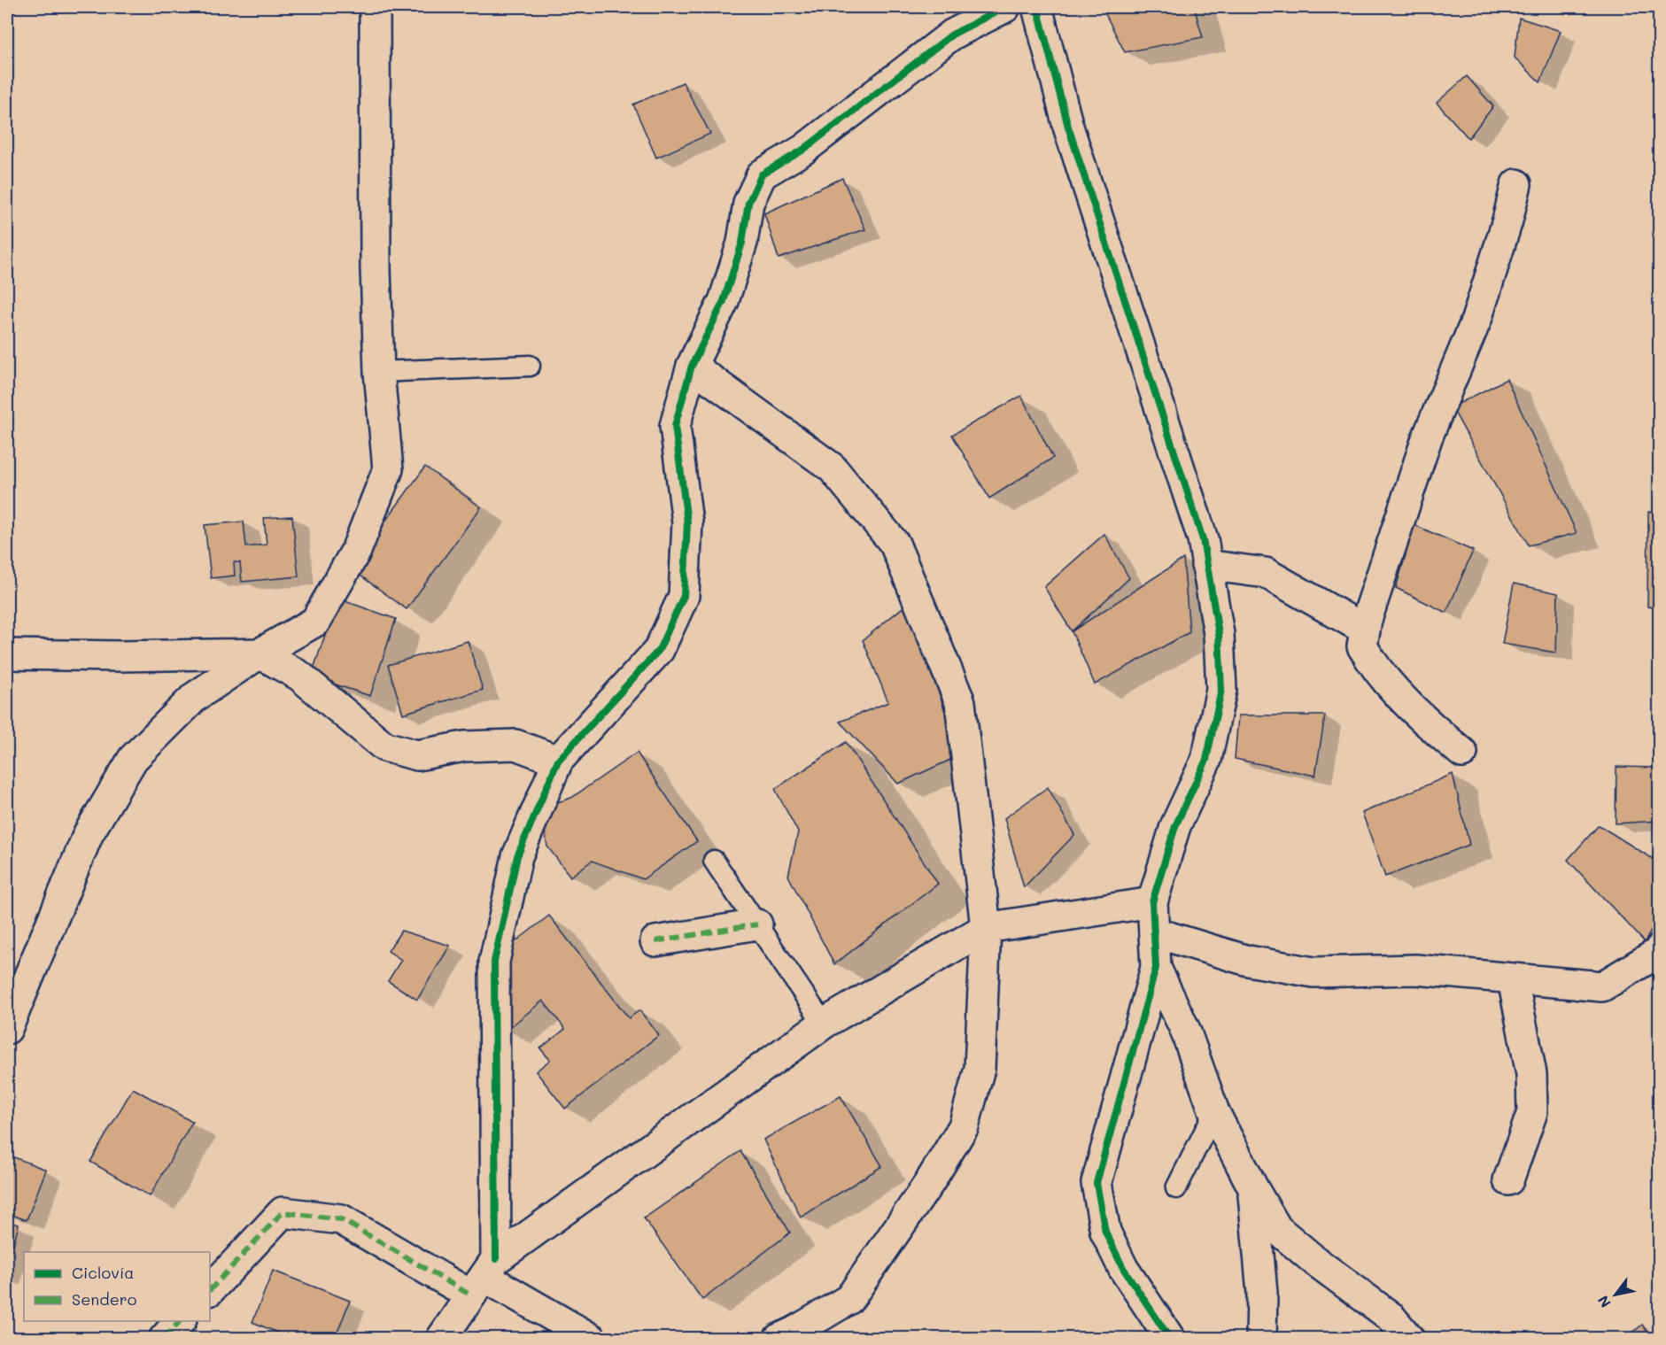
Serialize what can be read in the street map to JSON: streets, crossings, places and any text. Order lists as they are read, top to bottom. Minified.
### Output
{"legend":["Ciclovía","Sendero"],"north":"bottom left"}
